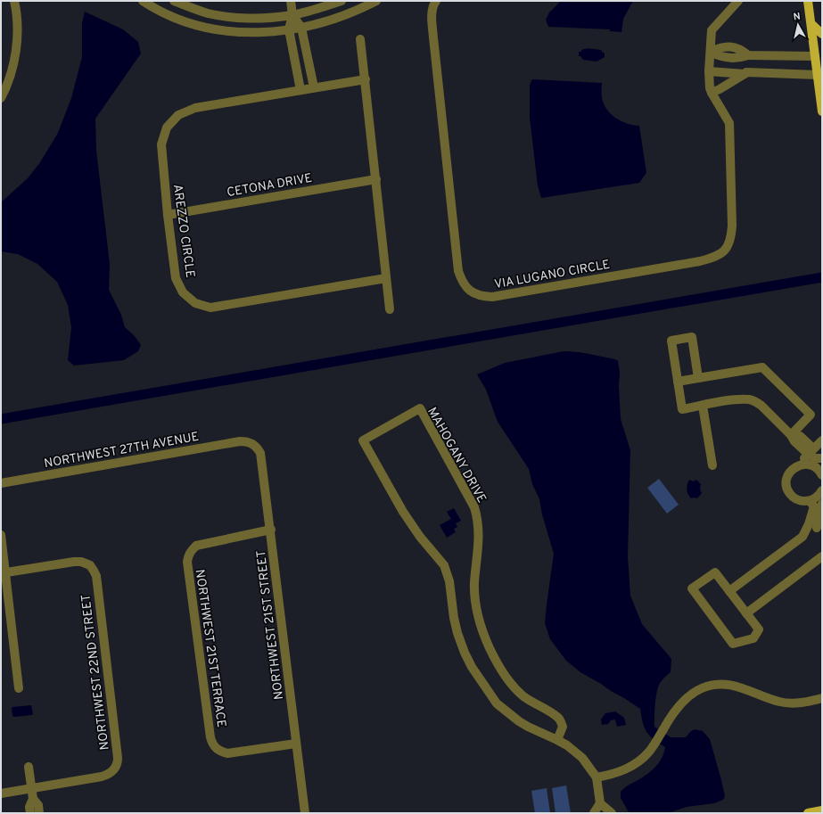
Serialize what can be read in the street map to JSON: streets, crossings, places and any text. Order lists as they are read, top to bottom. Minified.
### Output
{"streets":{"street":["CETONA DRIVE","AREZZO CIRCLE","VIA LUGANO CIRCLE","NORTHWEST 27TH AVENUE","MAHOGANY DRIVE","NORTHWEST 21ST STREET","NORTHWEST 21ST TERRACE","NORTHWEST 22ND STREET"]},"crossings":[["CETONA DRIVE","AREZZO CIRCLE"],["NORTHWEST 27TH AVENUE","NORTHWEST 21ST STREET"],["NORTHWEST 21ST STREET","NORTHWEST 21ST TERRACE"]],"north":"top"}
